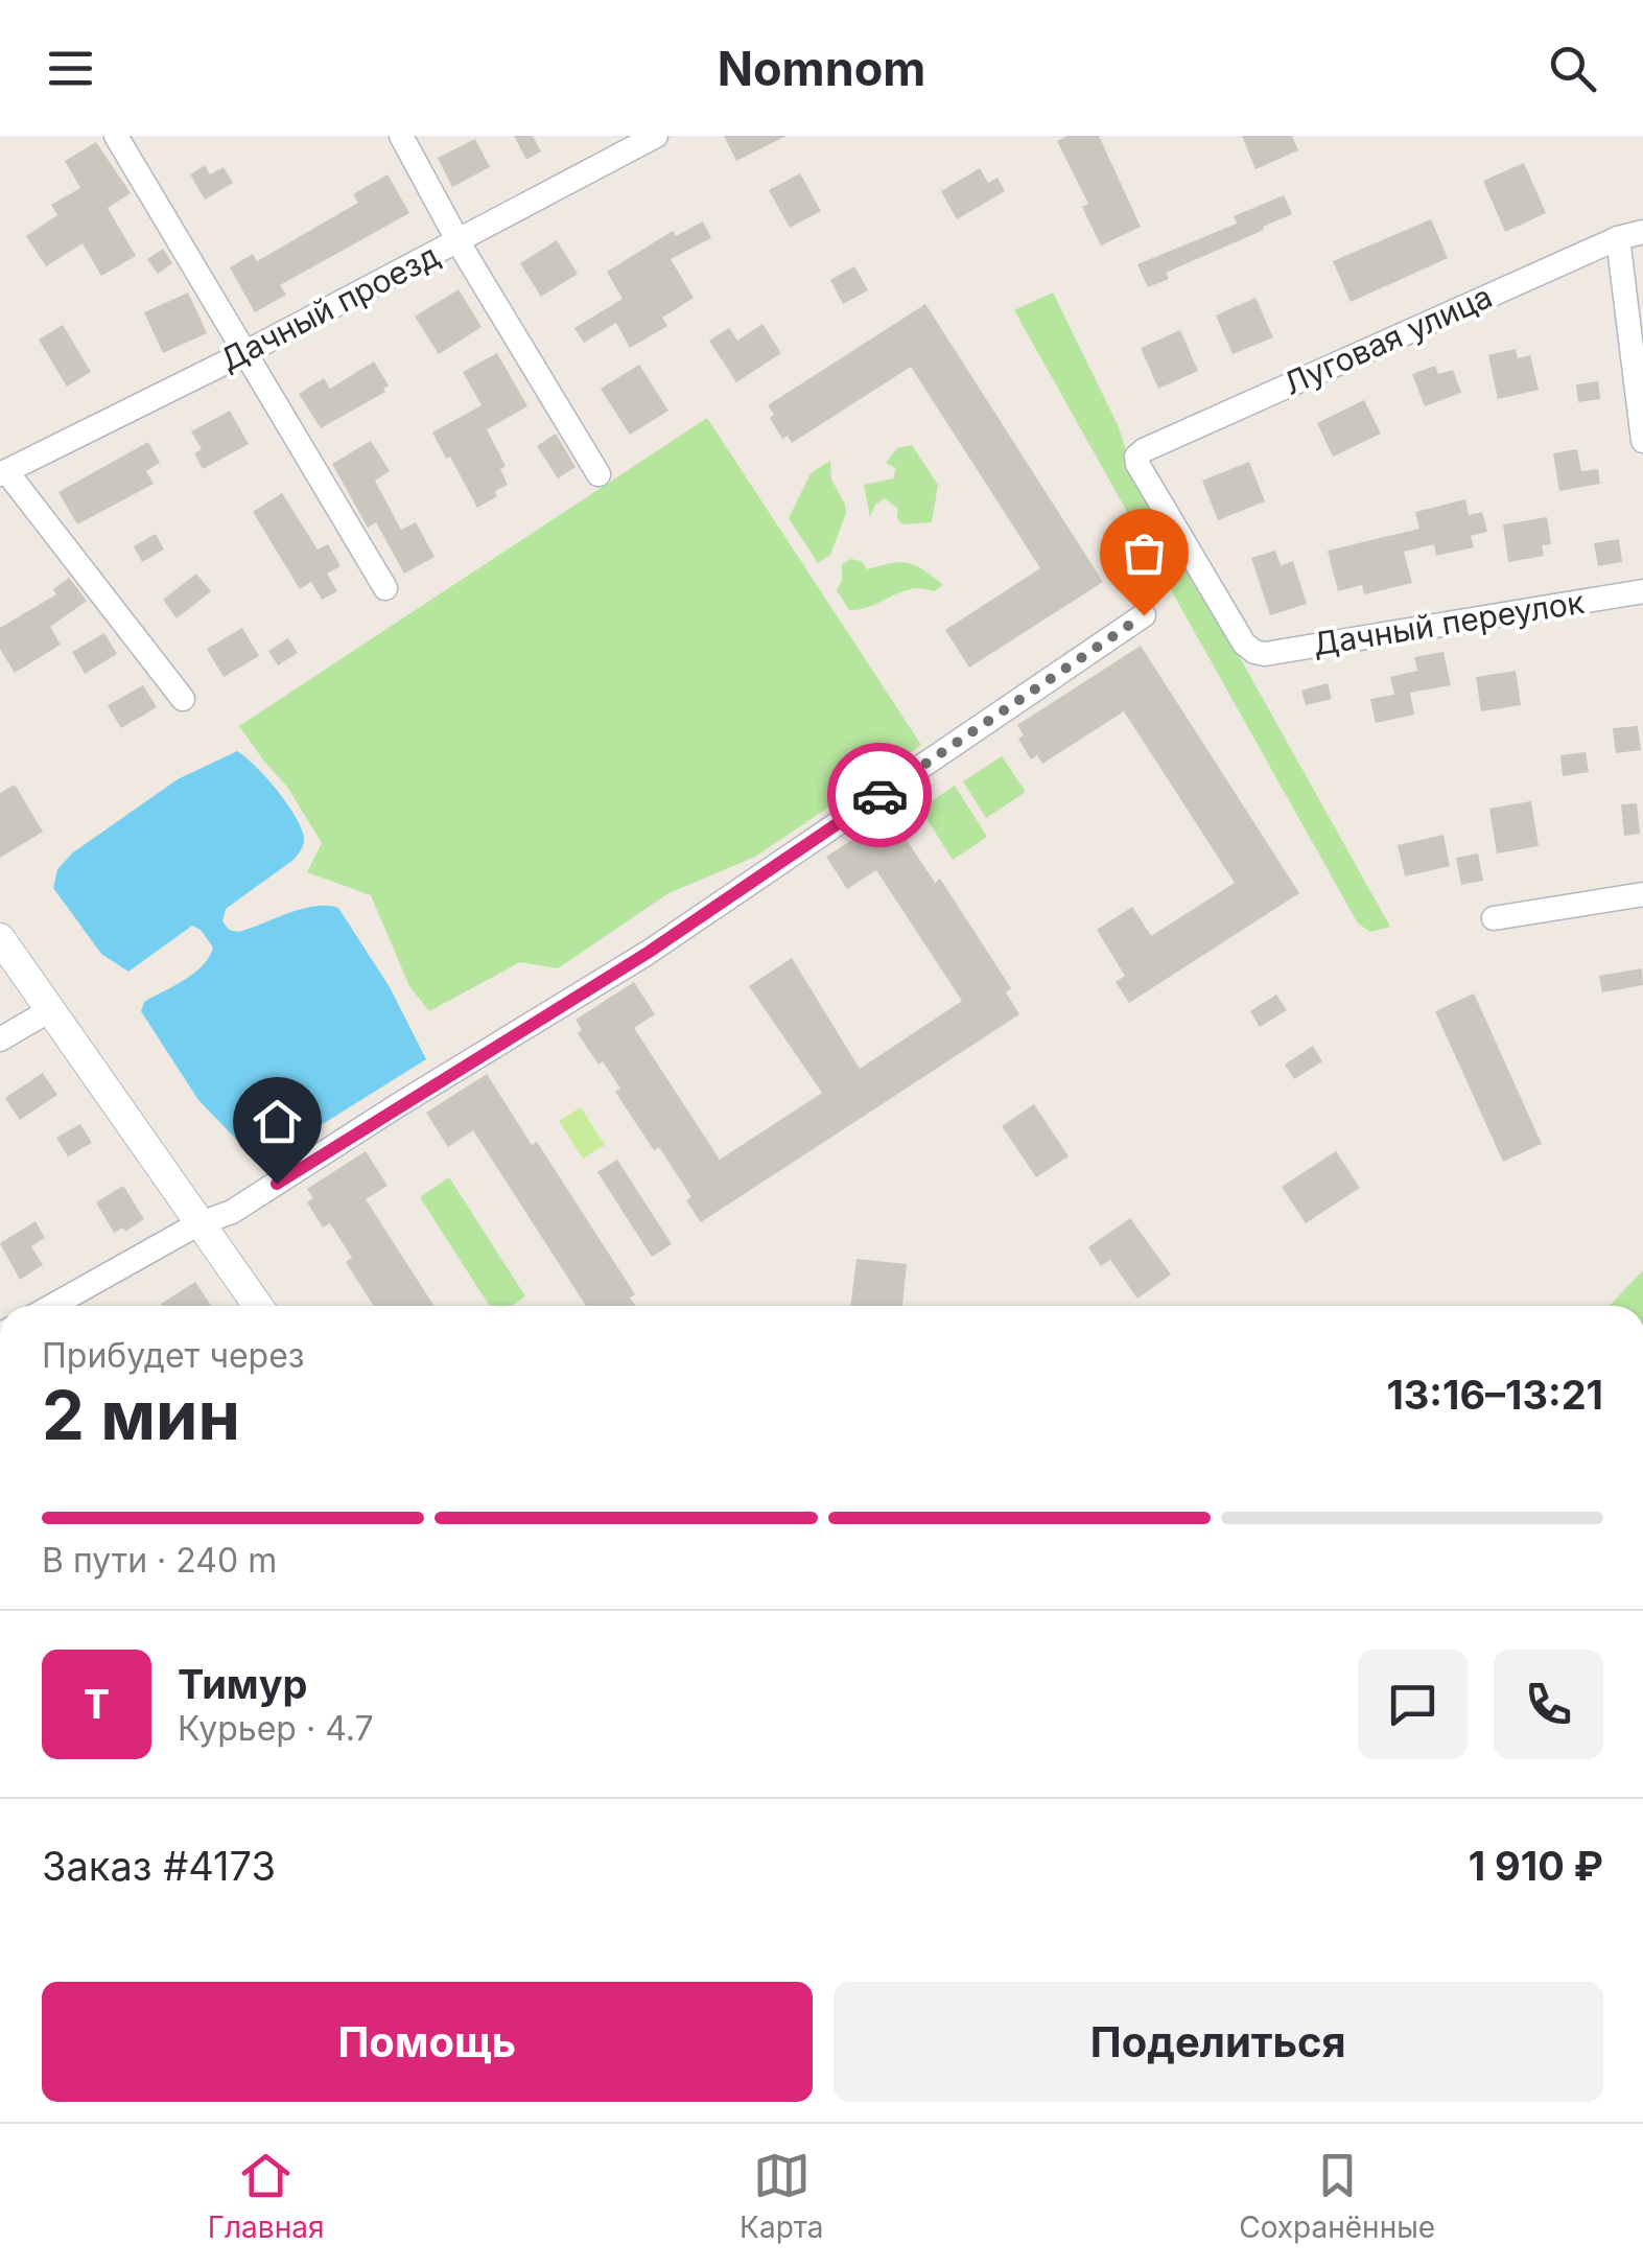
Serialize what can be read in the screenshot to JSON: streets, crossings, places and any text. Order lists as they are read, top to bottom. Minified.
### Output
{"streets":{"street":["Дачный проезд","Луговая улица","Дачный переулок"]},"crossings":[["Луговая улица","Дачный переулок"]],"page":{"header":"Nomnom","heading":["2 мин","Прибудет через","13:16–13:21"],"panel":["Тимур","Курьер · 4.7","Заказ #4173","1 910 ₽"],"bar":"В пути · 240 m","round":"Т","buttons":["Помощь","Поделиться"],"tabs":["Главная","Карта","Сохранённые"]}}
